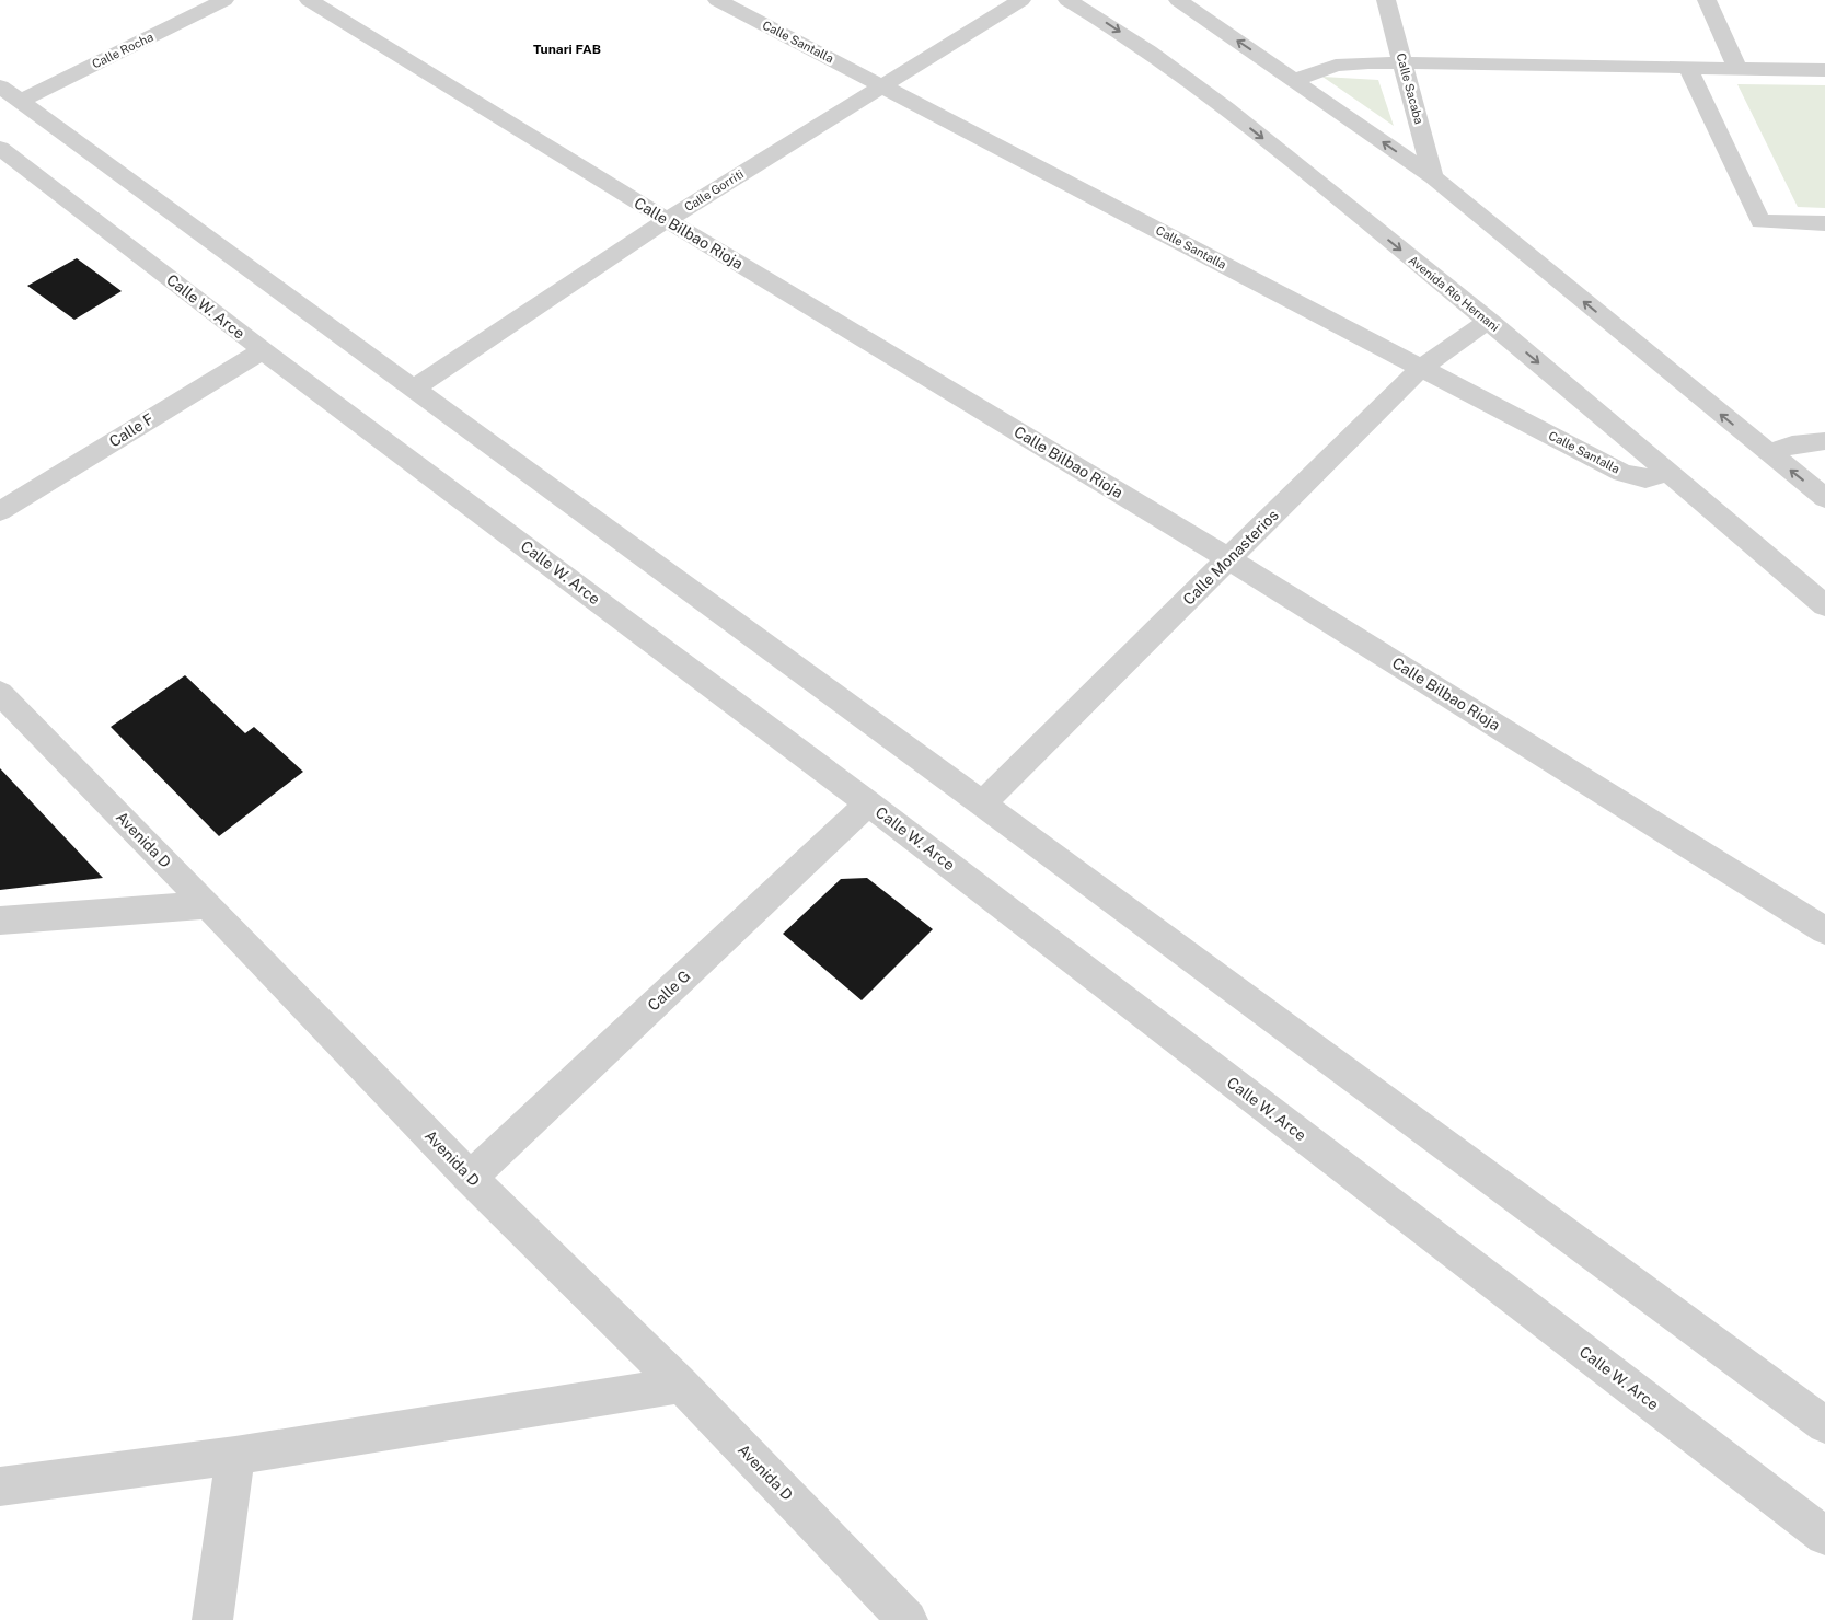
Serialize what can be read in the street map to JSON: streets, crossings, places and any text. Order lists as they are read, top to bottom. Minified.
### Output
{"streets":{"street":["Calle Santalla","Calle Rocha","Calle Sacaba","Calle Gorriti","Calle Bilbao Rioja","Avenida Río Hernani","Calle W. Arce","Calle F","Calle Monasterios","Avenida D","Calle G"]},"crossings":[["Calle Santalla","Calle Gorriti"],["Calle Santalla","Avenida Río Hernani"],["Calle Santalla","Calle Monasterios"],["Calle Gorriti","Calle Bilbao Rioja"],["Calle Bilbao Rioja","Calle Monasterios"],["Avenida Río Hernani","Calle Monasterios"],["Calle W. Arce","Calle F"],["Calle W. Arce","Calle G"],["Avenida D","Calle G"]],"districts":["Tunari FAB"]}
